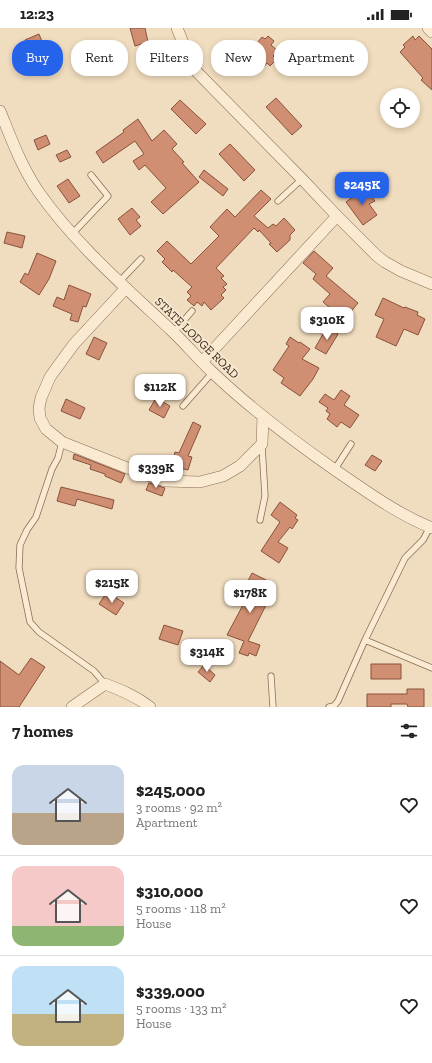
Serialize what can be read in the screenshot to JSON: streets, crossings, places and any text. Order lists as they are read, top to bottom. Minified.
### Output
{"streets":{"street":["STATE LODGE ROAD"]},"page":{"status":"12:23","chip":["Buy","Rent","Filters","New","Apartment"],"price":["$245K","$310K","$112K","$339K","$215K","$178K","$314K"],"heading":"7 homes","list":[{"name":"$245,000","note":"3 rooms · 92 m² · Apartment"},{"name":"$310,000","note":"5 rooms · 118 m² · House"},{"name":"$339,000","note":"5 rooms · 133 m² · House"}]}}
